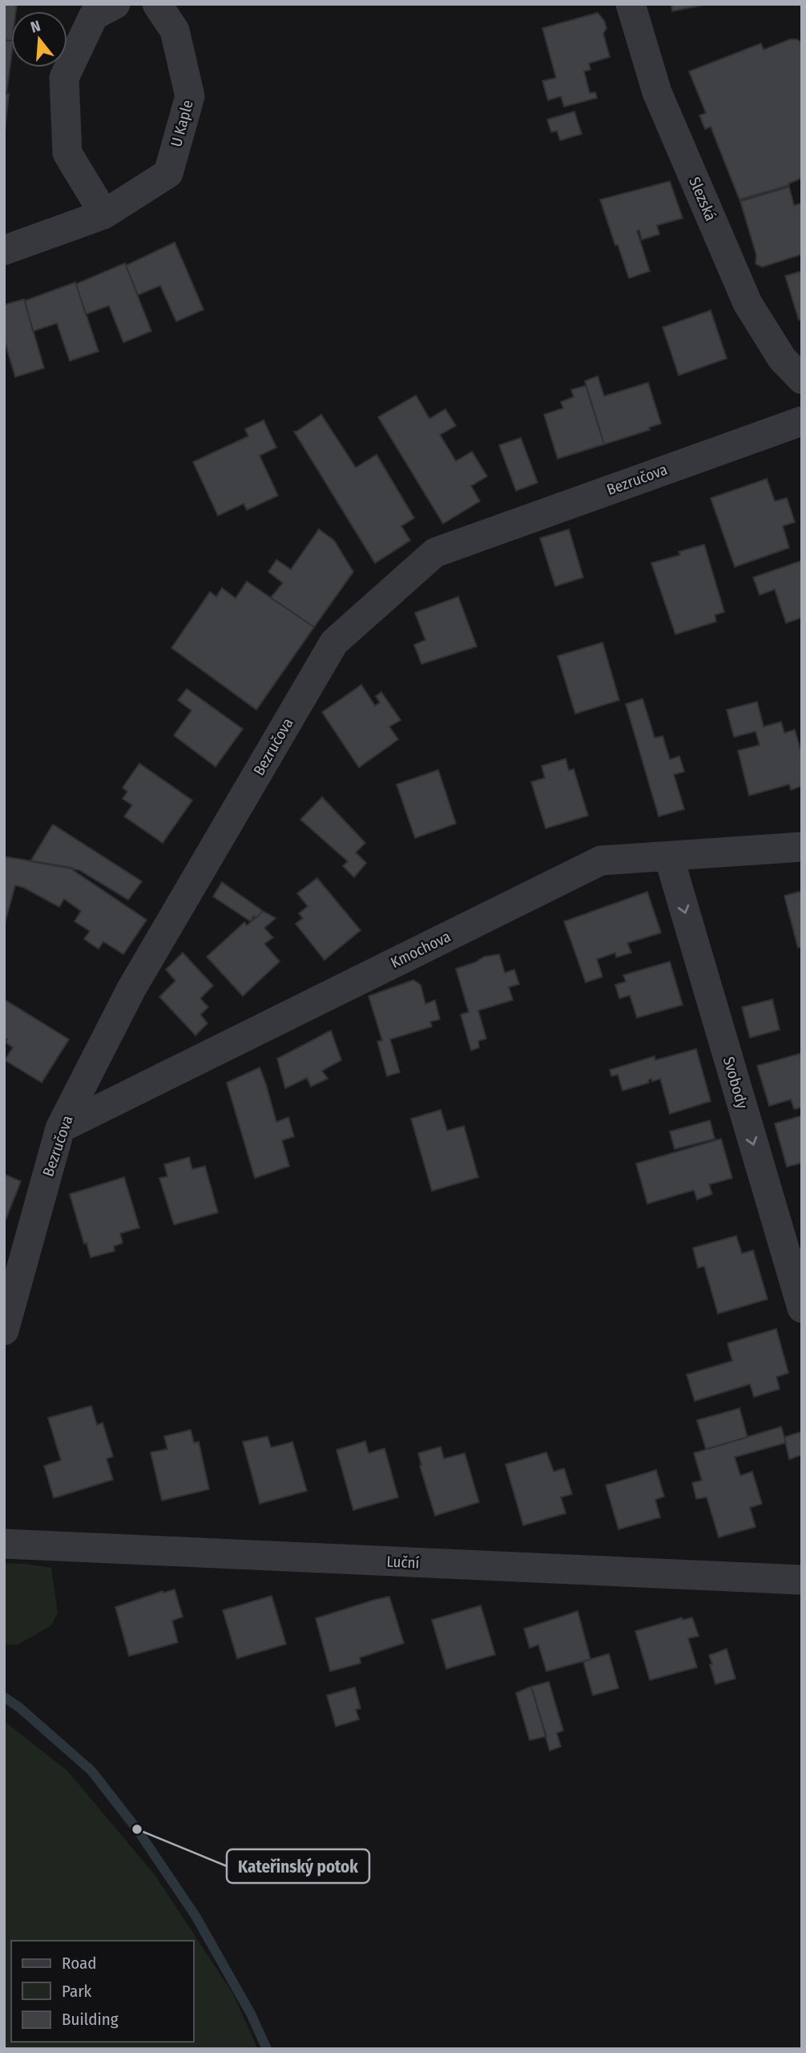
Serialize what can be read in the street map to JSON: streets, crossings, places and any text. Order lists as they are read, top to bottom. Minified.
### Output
{"streets":{"street":["U Kaple","Slezská","Bezručova","Kmochova","Svobody","Luční"]},"crossings":[["Bezručova","Kmochova"],["Kmochova","Svobody"]],"one_way":["Svobody"],"places":["Kateřinský potok"],"legend":["Road","Park","Building"],"north":"top"}
